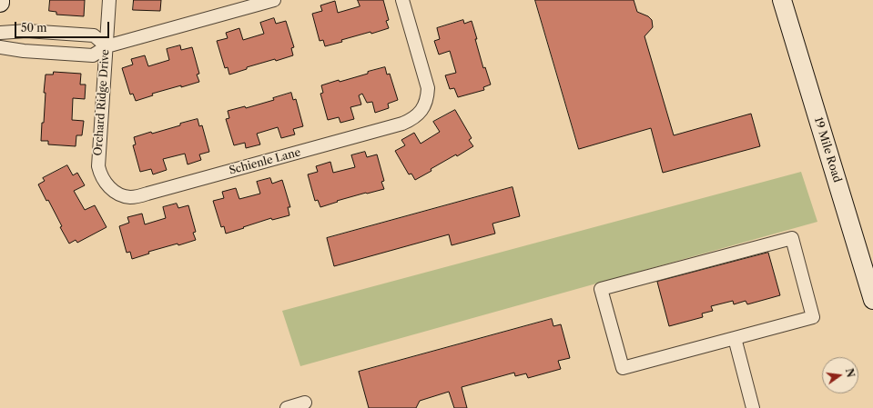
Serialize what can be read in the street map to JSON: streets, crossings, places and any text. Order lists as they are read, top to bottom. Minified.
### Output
{"streets":{"street":["Orchard Ridge Drive","19 Mile Road","Schienle Lane"]},"crossings":[["Orchard Ridge Drive","Schienle Lane"]],"scale_bar":"50 m","north":"right"}
